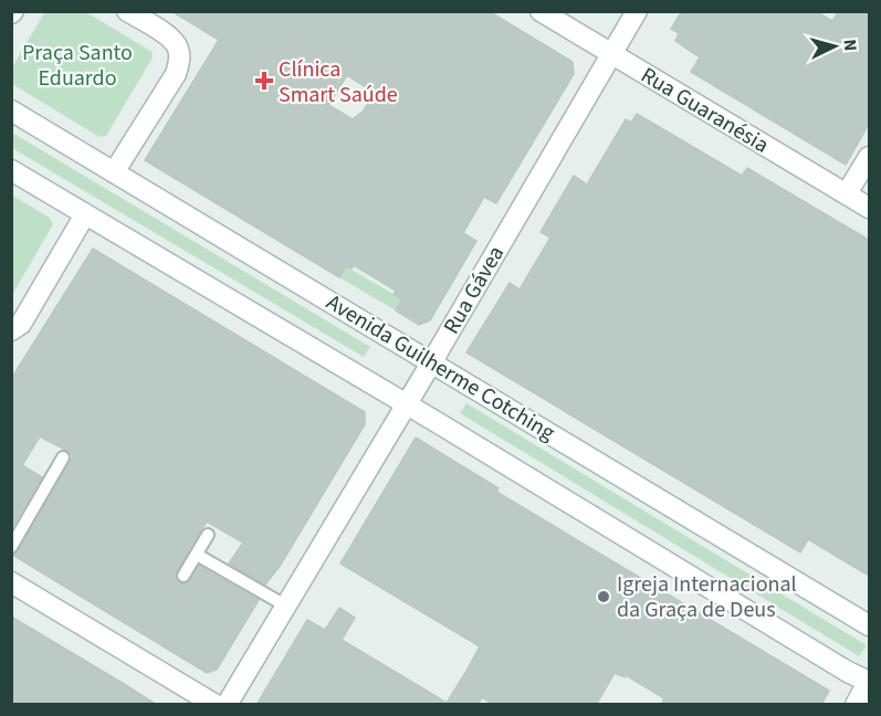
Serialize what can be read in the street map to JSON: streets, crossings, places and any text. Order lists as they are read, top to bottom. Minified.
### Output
{"streets":{"main road":["Rua Guaranésia","Rua Gávea","Avenida Guilherme Cotching"]},"crossings":[["Rua Guaranésia","Rua Gávea"],["Rua Gávea","Avenida Guilherme Cotching"]],"parks":["Praça Santo Eduardo"],"places":{"health":["Clínica Smart Saúde"],"other":["Igreja Internacional da Graça de Deus"]},"north":"right"}
